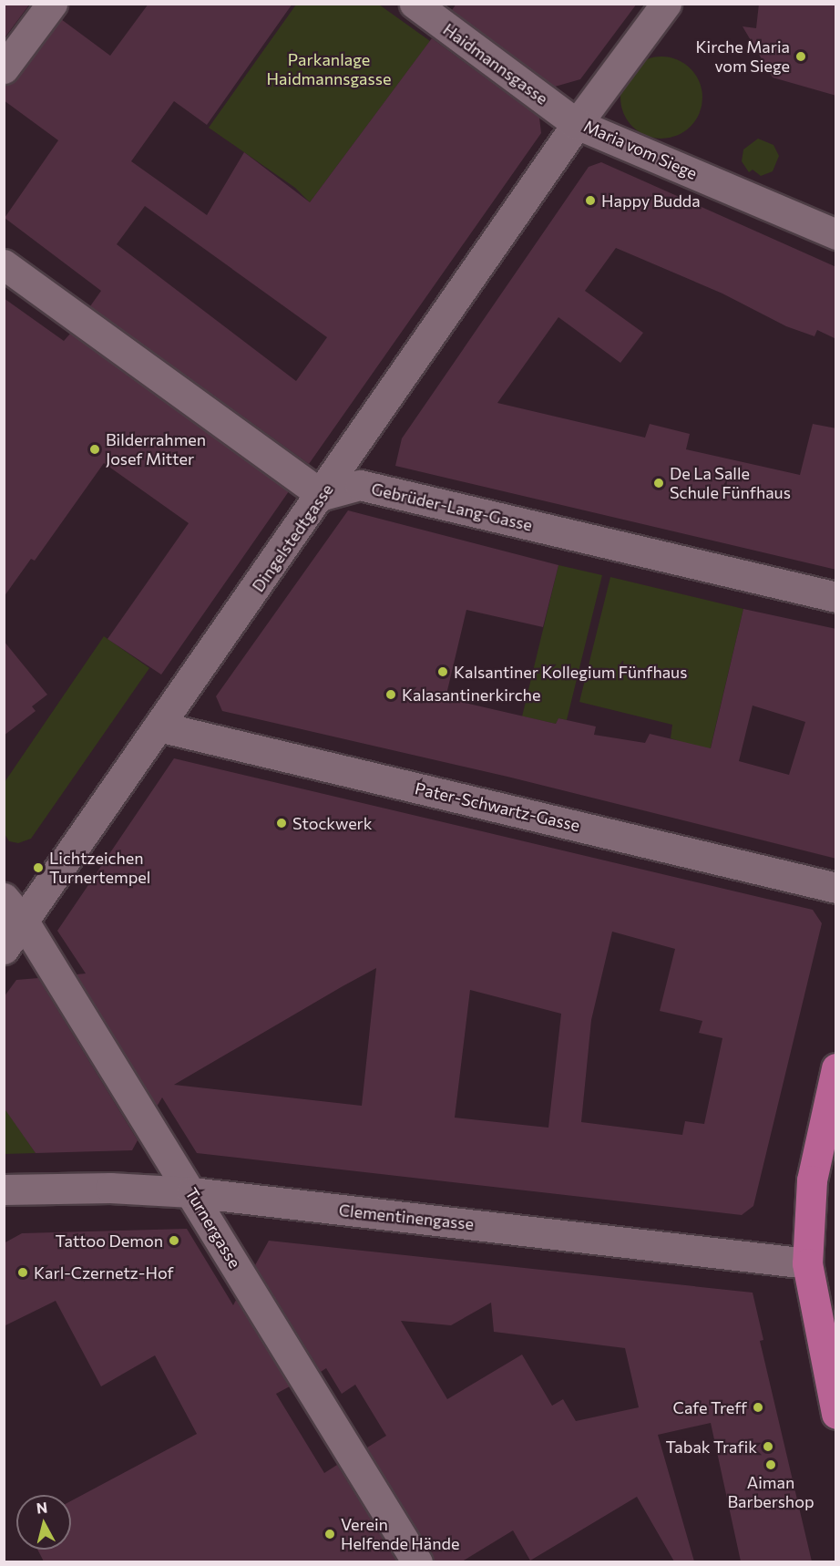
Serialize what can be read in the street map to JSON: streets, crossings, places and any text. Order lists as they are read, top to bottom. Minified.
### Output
{"streets":{"street":["Haidmannsgasse","Maria vom Siege","Gebrüder-Lang-Gasse","Dingelstedtgasse","Pater-Schwartz-Gasse","Clementinengasse","Turnergasse"]},"crossings":[["Haidmannsgasse","Maria vom Siege"],["Haidmannsgasse","Dingelstedtgasse"],["Maria vom Siege","Dingelstedtgasse"],["Gebrüder-Lang-Gasse","Dingelstedtgasse"],["Dingelstedtgasse","Pater-Schwartz-Gasse"],["Dingelstedtgasse","Turnergasse"],["Clementinengasse","Turnergasse"]],"parks":["Parkanlage Haidmannsgasse"],"places":["Kirche Maria vom Siege","Happy Budda","Bilderrahmen Josef Mitter","De La Salle Schule Fünfhaus","Kalsantiner Kollegium Fünfhaus","Kalasantinerkirche","Stockwerk","Lichtzeichen Turnertempel","Tattoo Demon","Karl-Czernetz-Hof","Cafe Treff","Tabak Trafik","Aiman Barbershop","Verein Helfende Hände"],"north":"top"}
